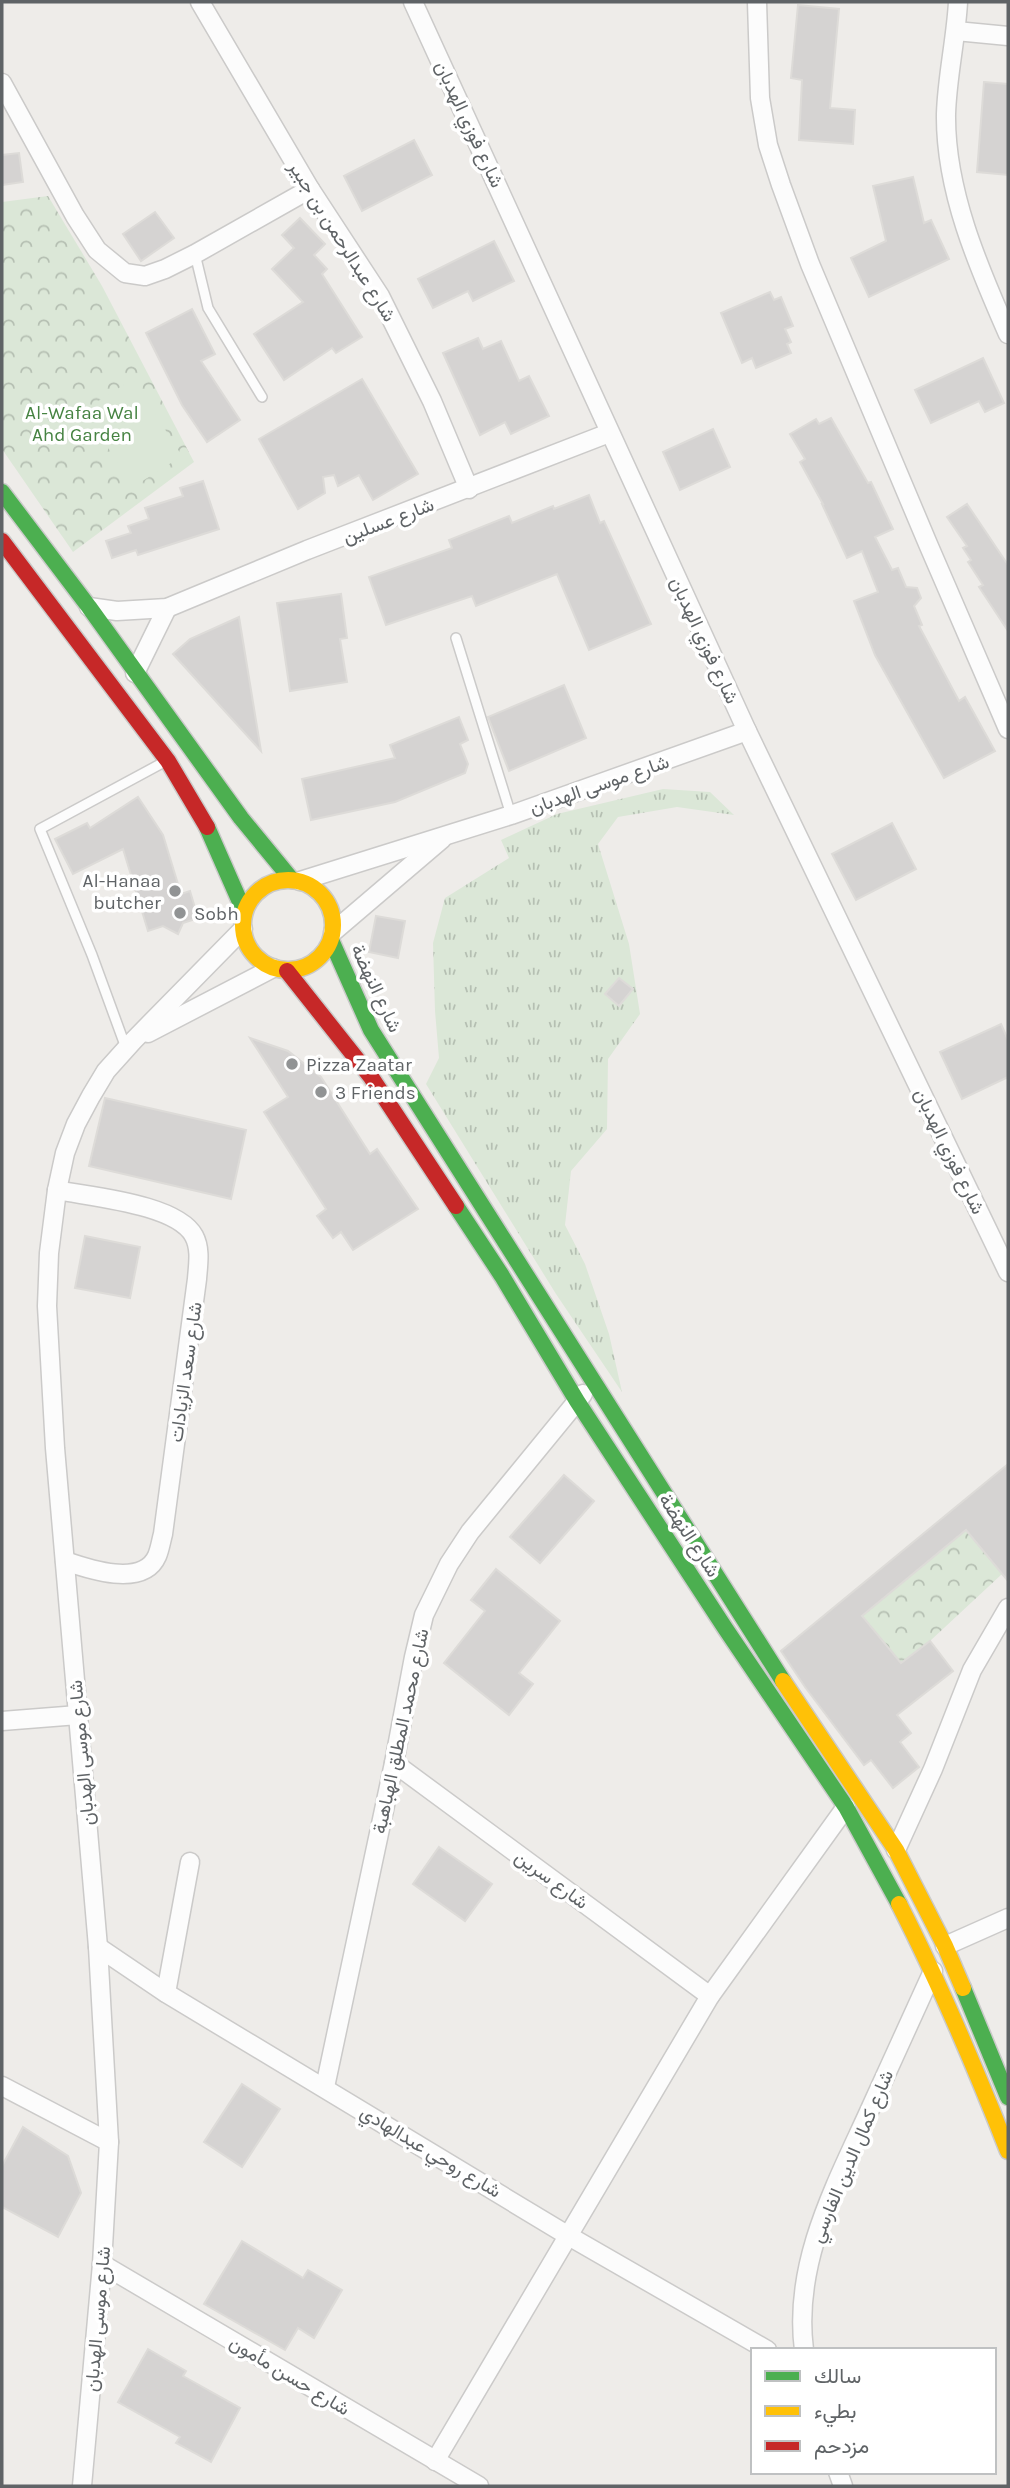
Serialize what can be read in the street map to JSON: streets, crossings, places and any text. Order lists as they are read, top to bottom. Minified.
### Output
{"streets":{"street":["شارع فوزي الهدبان","شارع عبدالرحمن بن جبير","شارع عسلين","شارع موسى الهدبان","شارع النهضة","شارع سعد الزيادات","شارع محمد المطلق الهباهبة","شارع سرين","شارع روحي عبدالهادي","شارع كمال الدين الفارسي","شارع حسن مأمون"]},"crossings":[["شارع فوزي الهدبان","شارع عسلين"],["شارع فوزي الهدبان","شارع موسى الهدبان"],["شارع عبدالرحمن بن جبير","شارع عسلين"],["شارع موسى الهدبان","شارع النهضة"],["شارع موسى الهدبان","شارع سعد الزيادات"],["شارع موسى الهدبان","شارع روحي عبدالهادي"],["شارع موسى الهدبان","شارع حسن مأمون"],["شارع النهضة","شارع محمد المطلق الهباهبة"],["شارع النهضة","شارع كمال الدين الفارسي"],["شارع محمد المطلق الهباهبة","شارع سرين"],["شارع محمد المطلق الهباهبة","شارع روحي عبدالهادي"]],"parks":["Al-Wafaa Wal Ahd Garden"],"places":["Al-Hanaa butcher","Sobh","Pizza Zaatar","3 Friends"],"legend":["سالك","بطيء","مزدحم"]}
